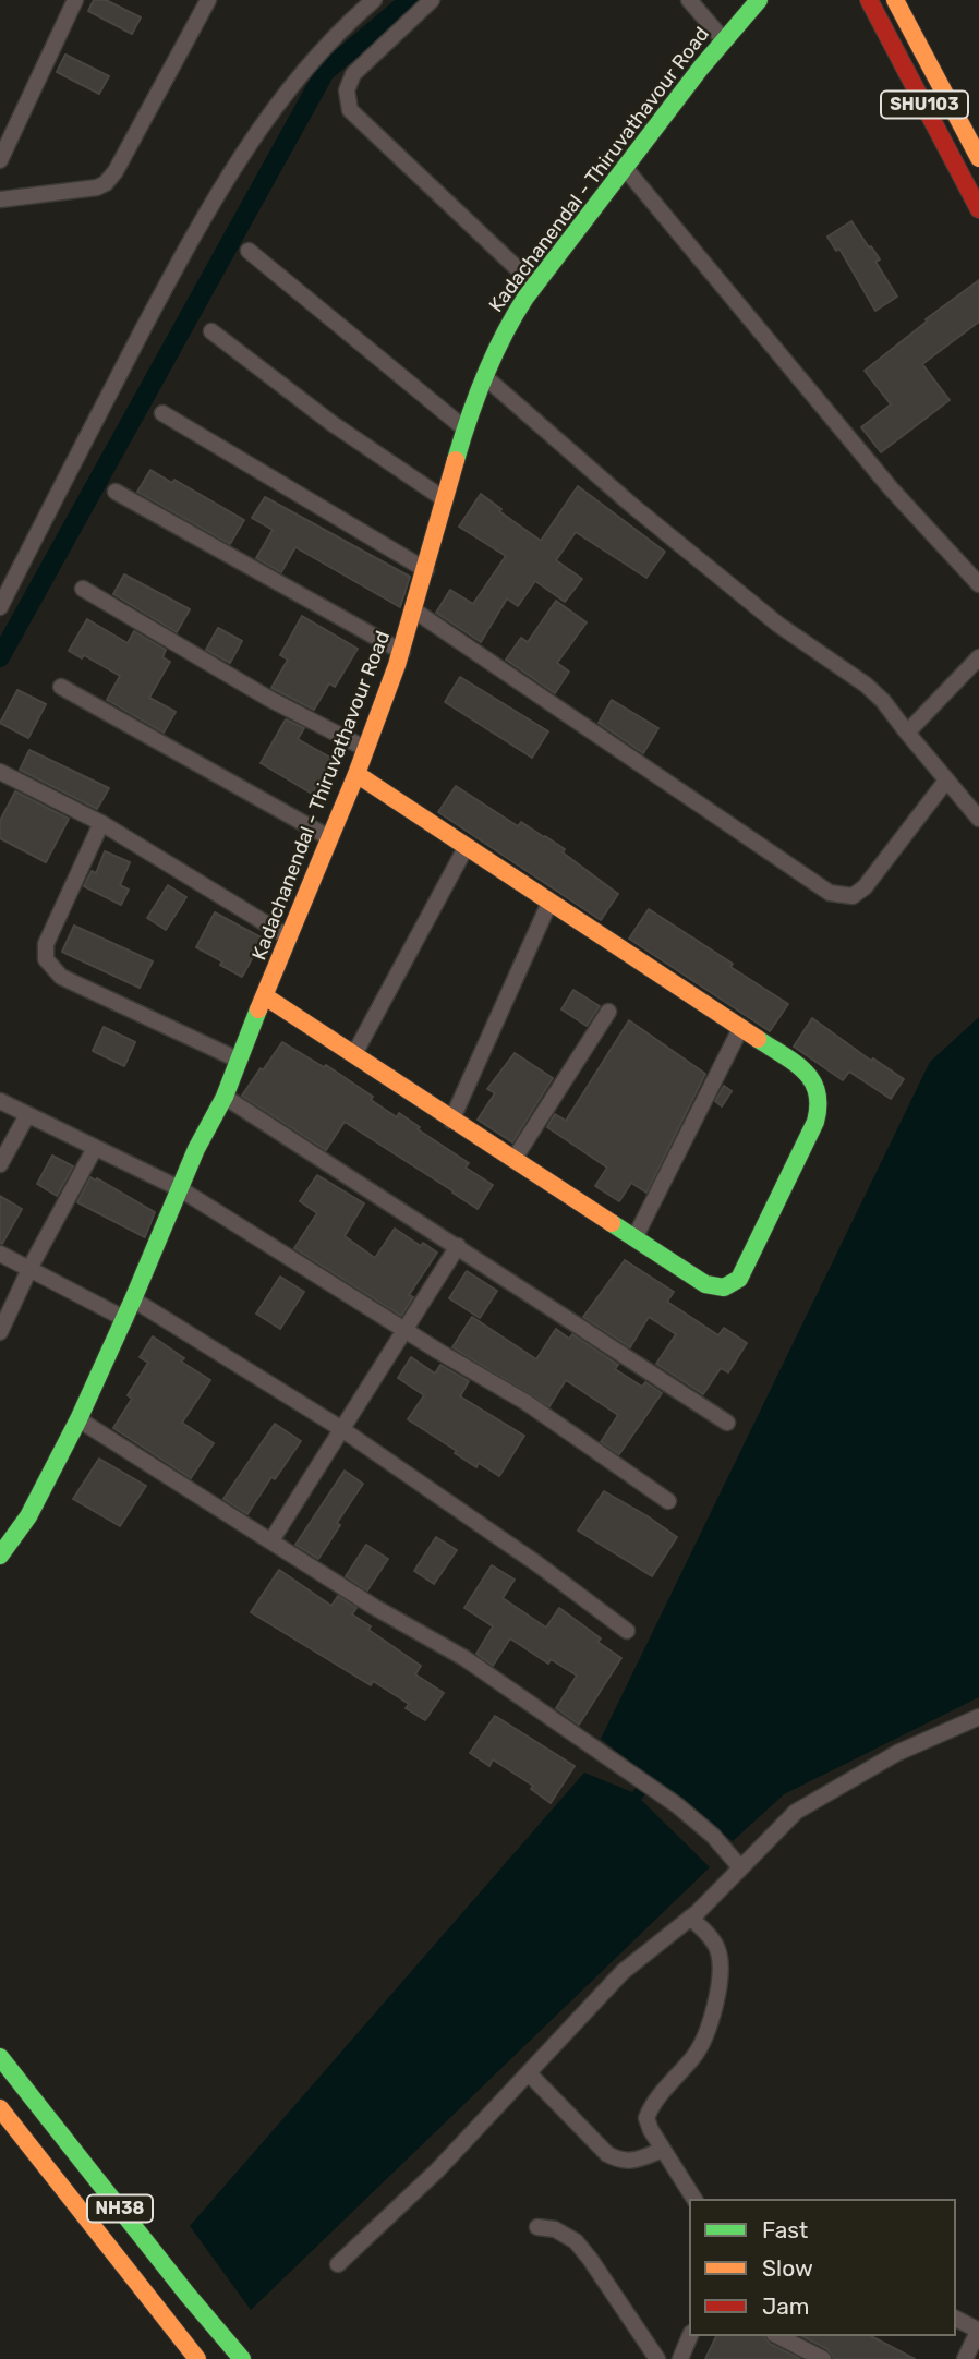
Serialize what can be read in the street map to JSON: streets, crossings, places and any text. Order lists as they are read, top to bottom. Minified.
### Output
{"streets":{"main road":["SHU103","Kadachanendal - Thiruvathavour Road","NH38"]},"legend":["Fast","Slow","Jam"]}
